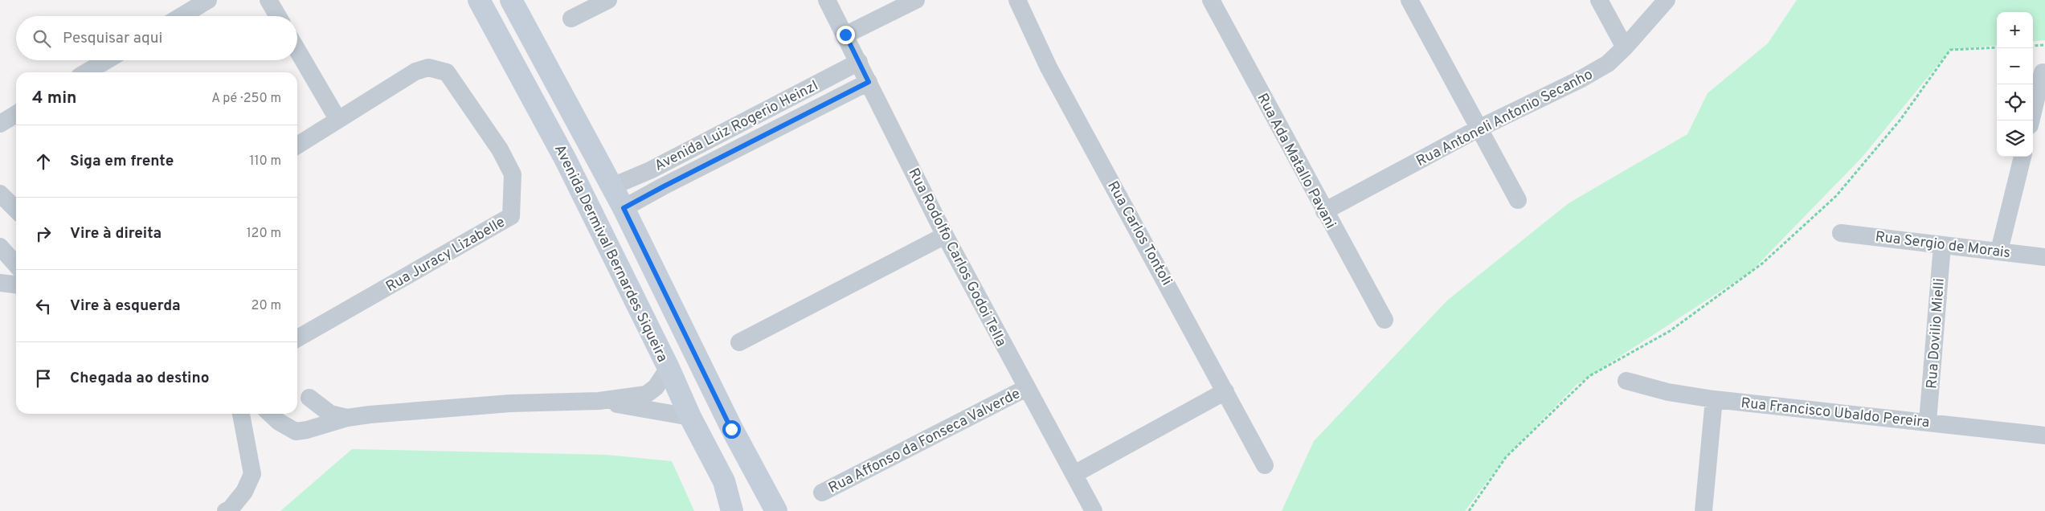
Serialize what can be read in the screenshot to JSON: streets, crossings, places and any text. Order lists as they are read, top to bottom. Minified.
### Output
{"streets":{"main road":["Avenida Dermival Bernardes Siqueira"],"street":["Rua Antoneli Antonio Secanho","Avenida Luiz Rogerio Heinzl","Rua Ada Matallo Pavani","Rua Carlos Tontoli","Rua Sergio de Morais","Rua Juracy Lizabelle","Rua Rodolfo Carlos Godoi Tella","Rua Dovilio Mielli","Rua Francisco Ubaldo Pereira","Rua Affonso da Fonseca Valverde"]},"crossings":[["Rua Antoneli Antonio Secanho","Rua Ada Matallo Pavani"],["Avenida Luiz Rogerio Heinzl","Avenida Dermival Bernardes Siqueira"],["Avenida Luiz Rogerio Heinzl","Rua Rodolfo Carlos Godoi Tella"],["Rua Sergio de Morais","Rua Dovilio Mielli"],["Rua Rodolfo Carlos Godoi Tella","Rua Affonso da Fonseca Valverde"],["Rua Dovilio Mielli","Rua Francisco Ubaldo Pereira"]],"page":{"map_buttons":["+","−"],"search":"Pesquisar aqui","heading":["4 min","A pé · 250 m"],"list":[["Siga em frente","110 m"],["Vire à direita","120 m"],["Vire à esquerda","20 m"],"Chegada ao destino"]}}
